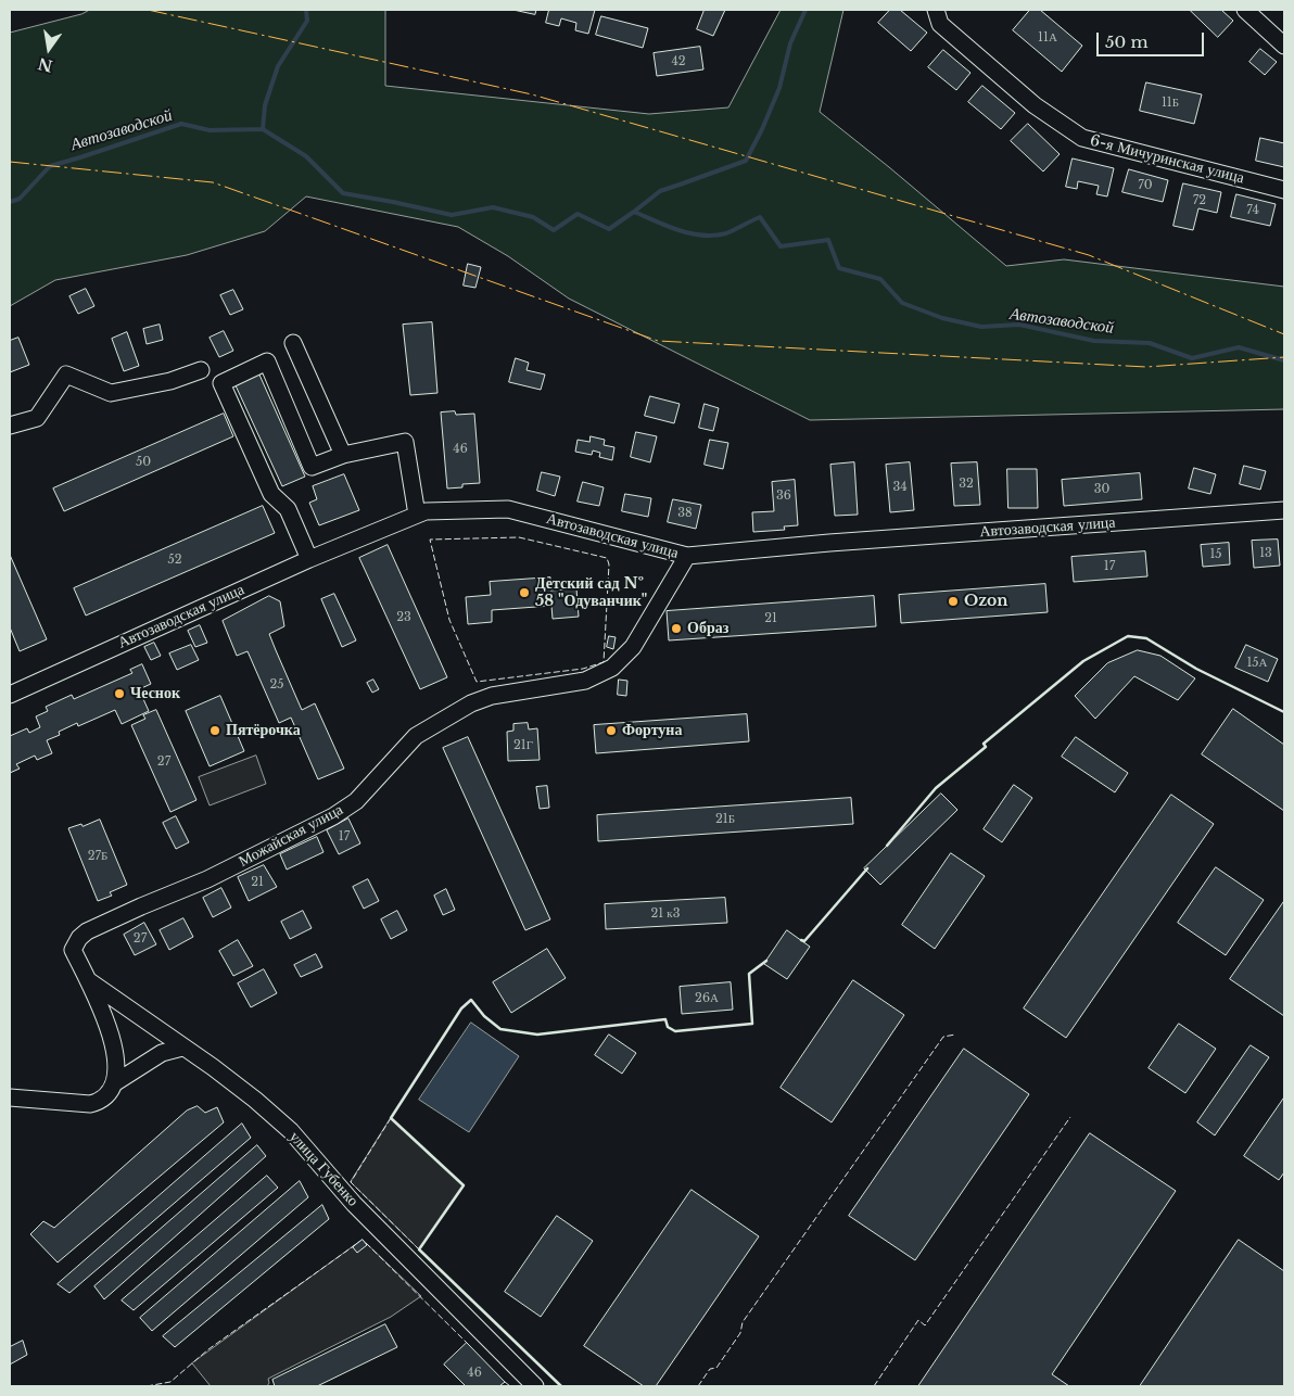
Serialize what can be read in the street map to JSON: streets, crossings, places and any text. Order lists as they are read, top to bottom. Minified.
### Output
{"streets":{"street":["6-я Мичуринская улица","Автозаводская улица","Можайская улица","улица Губенко"]},"crossings":[["Автозаводская улица","Можайская улица"],["Можайская улица","улица Губенко"]],"water":["Автозаводской"],"places":["Детский сад № 58 \"Одуванчик\"","Ozon","Образ","Чеснок","Пятёрочка","Фортуна"],"house_numbers":["11А","42","11Б","70","72","74","46","50","32","34","30","36","38","13","15","52","17","23","21","15А","25","21Г","27","21Б","17","27Б","21","21 к3","27","26А","46"],"scale_bar":"50 m","north":"bottom"}
